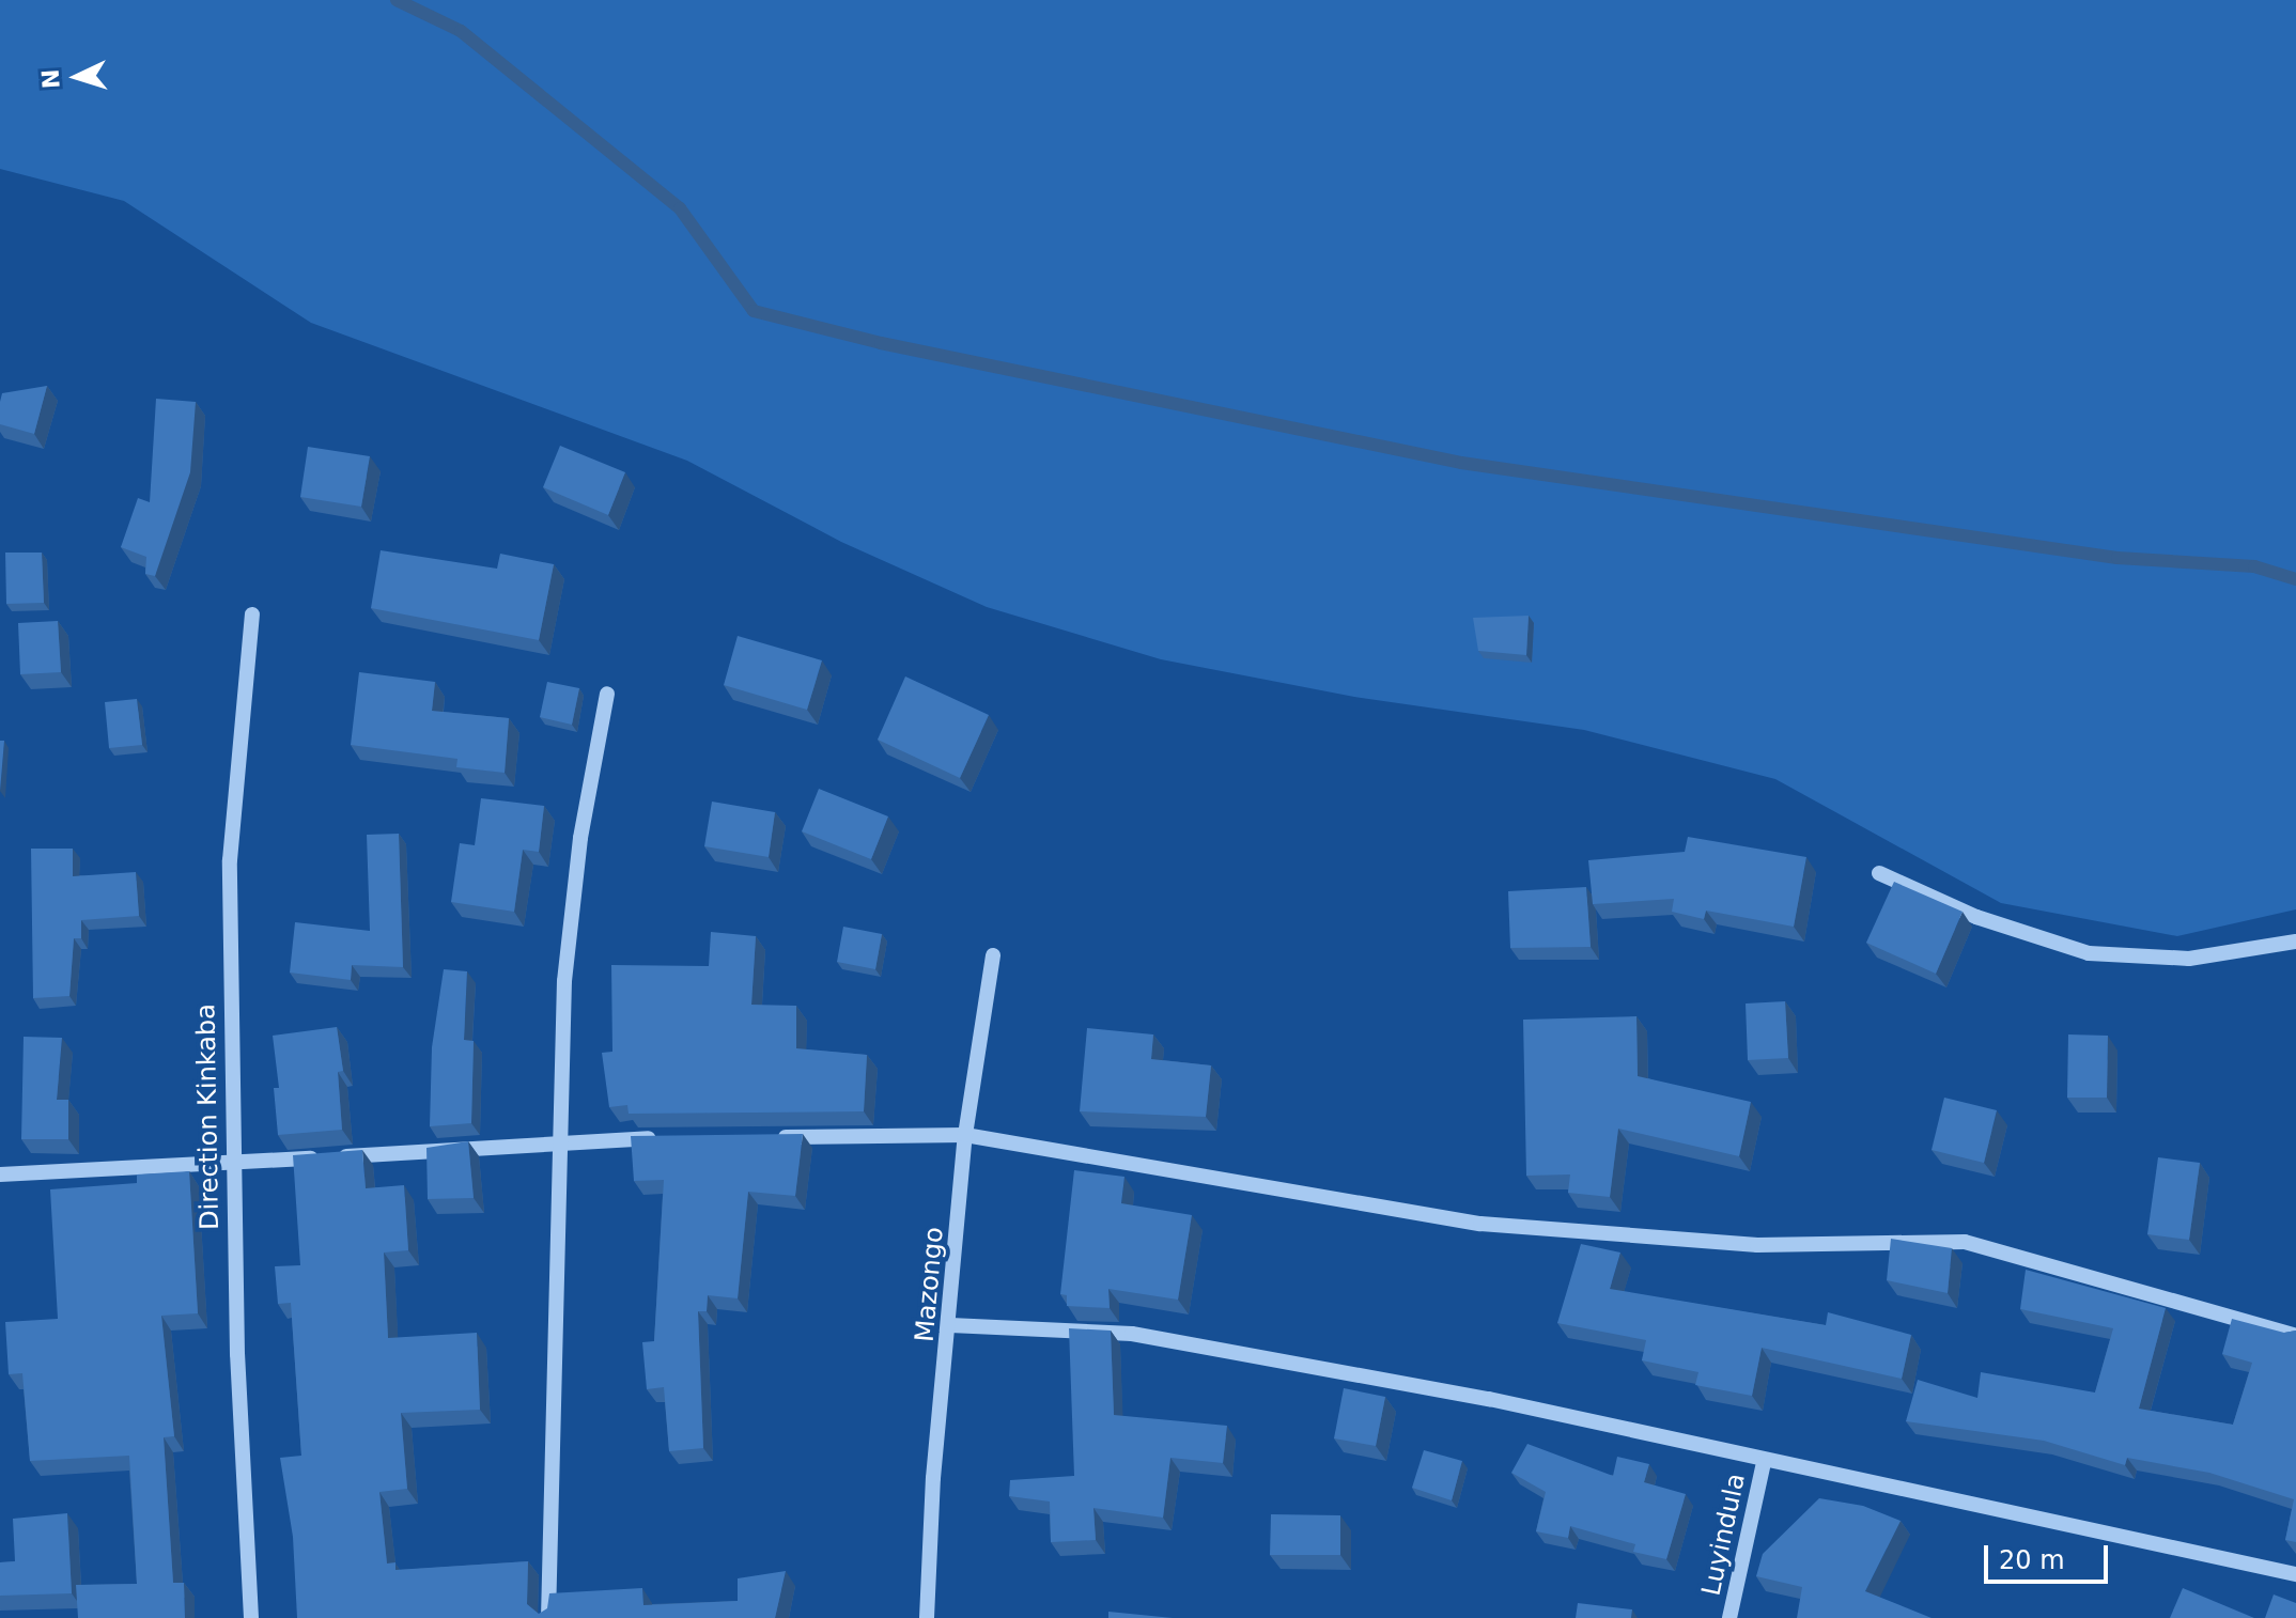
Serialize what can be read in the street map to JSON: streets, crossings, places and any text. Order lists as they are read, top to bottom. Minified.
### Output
{"streets":{"street":["Direction Kinkaba","Mazongo","Luyindula"]},"scale_bar":"20 m","north":"left"}
